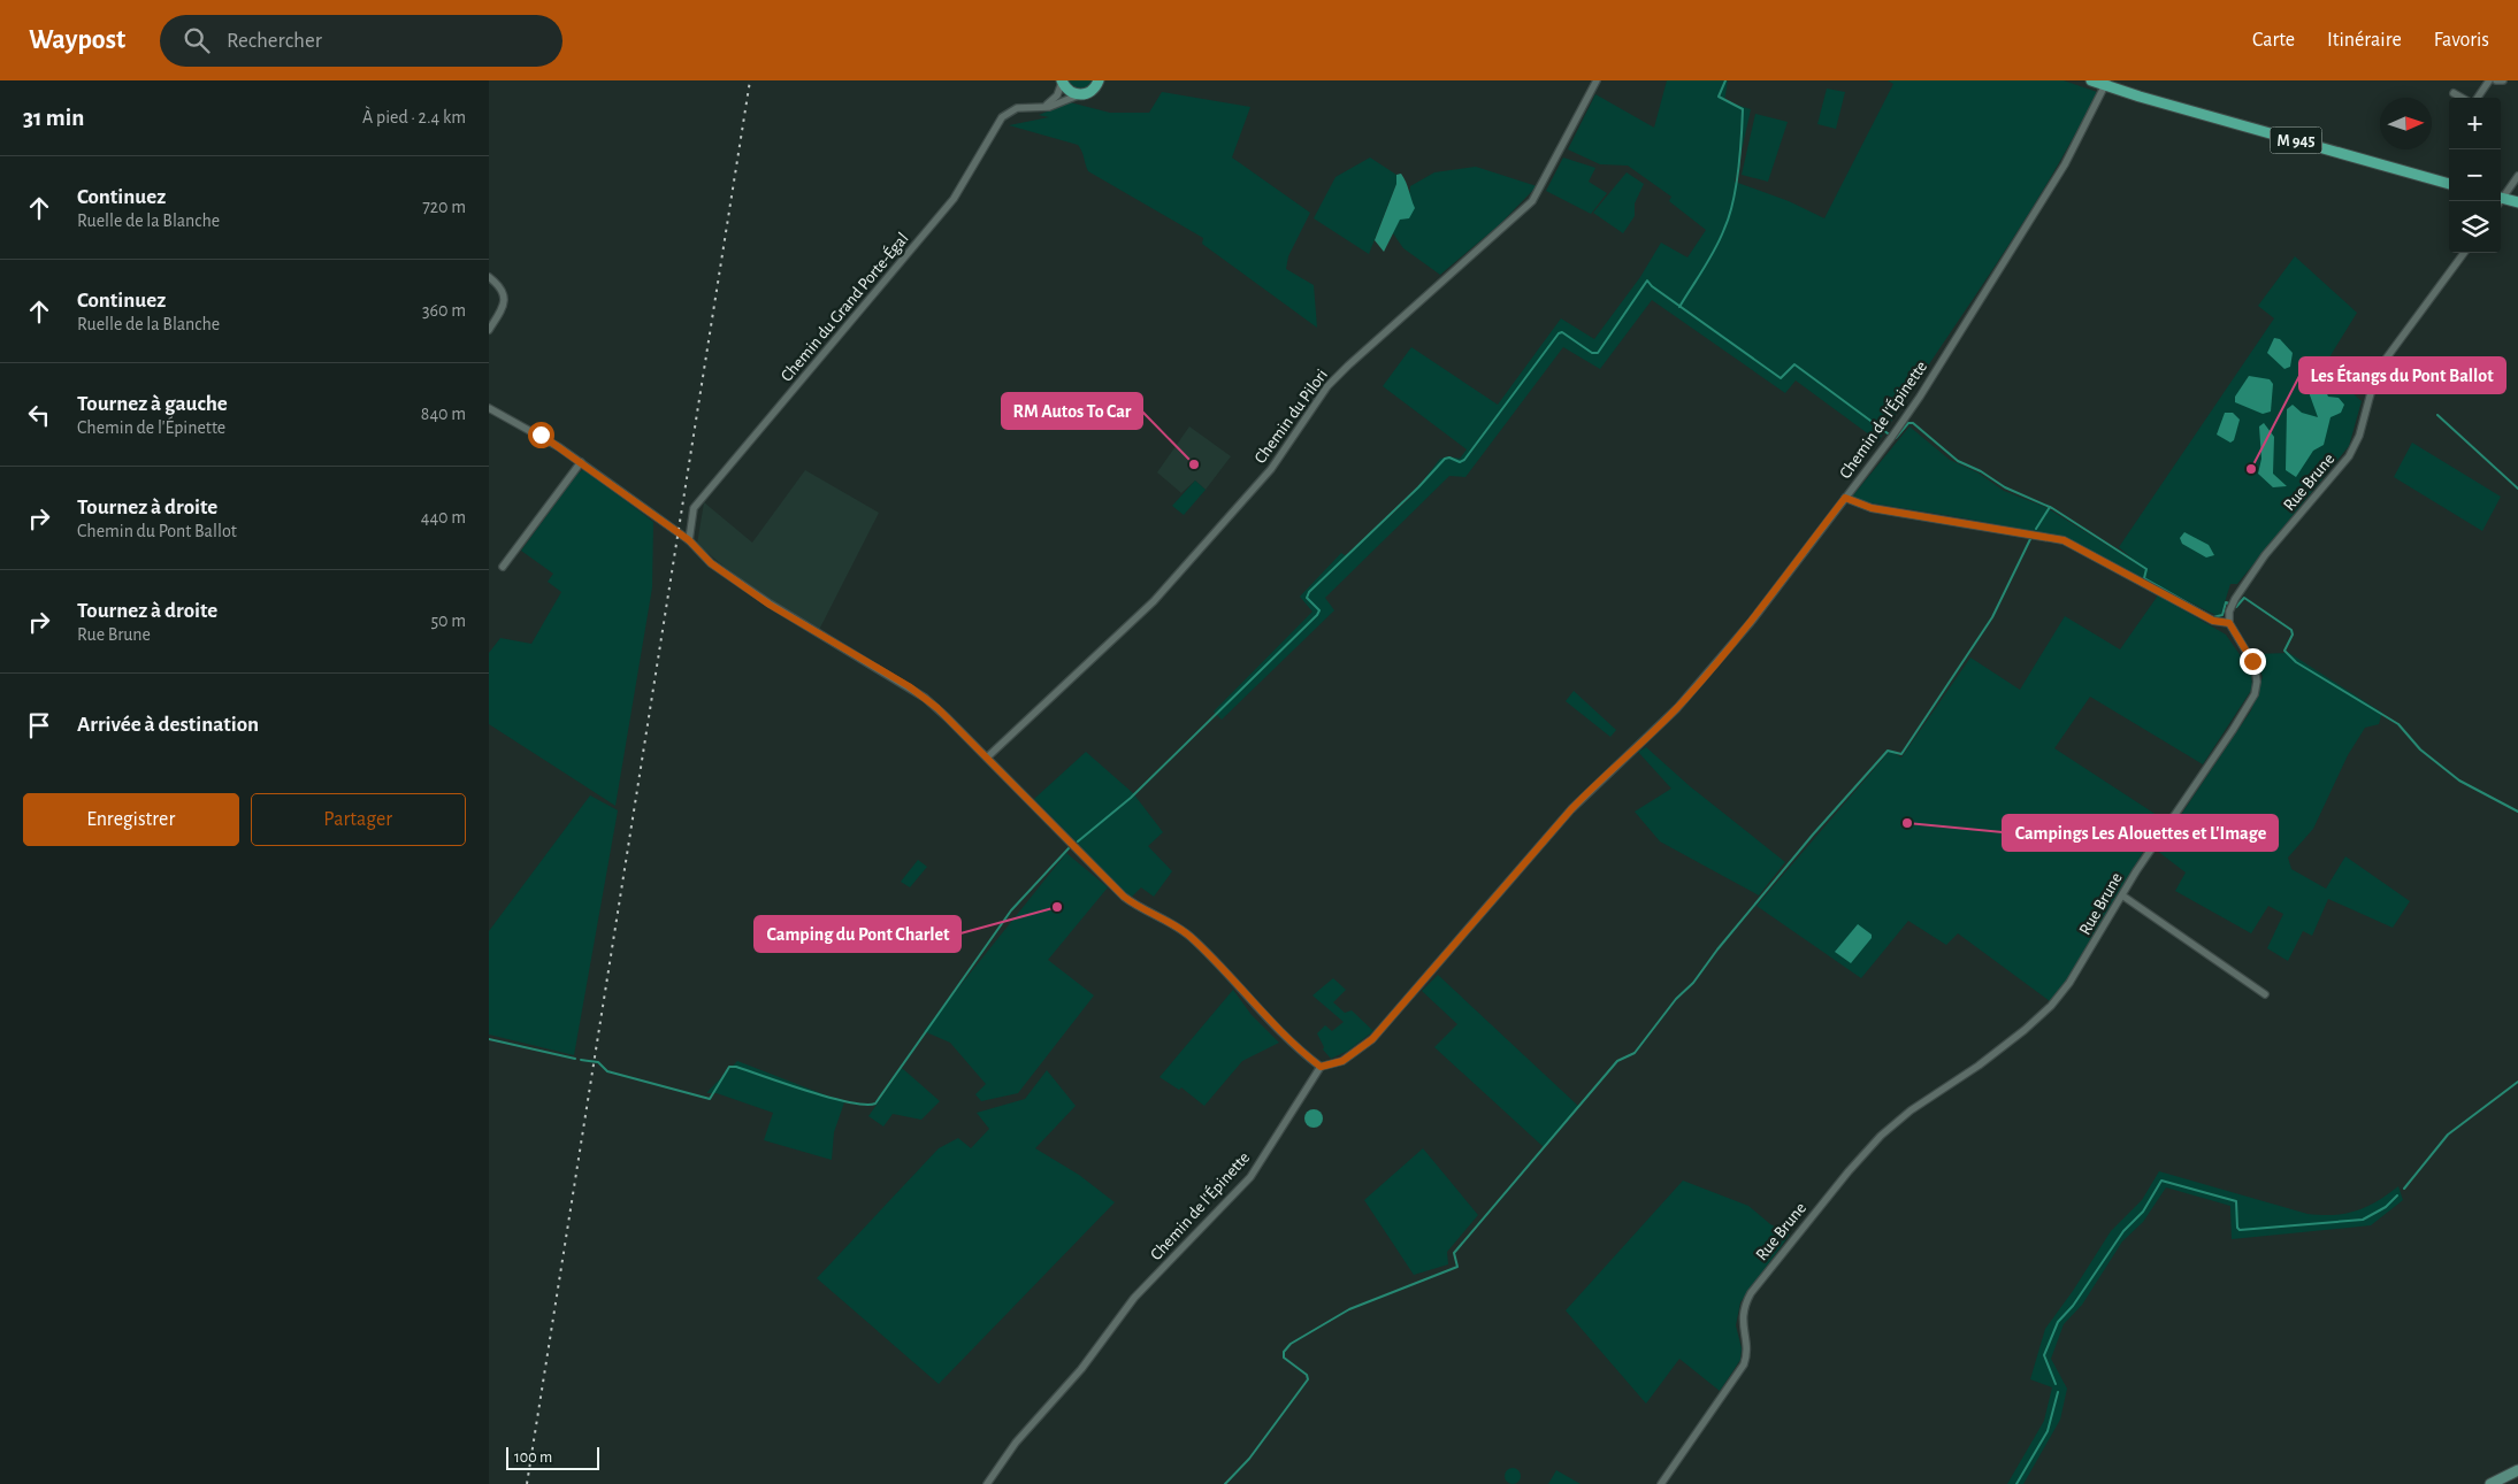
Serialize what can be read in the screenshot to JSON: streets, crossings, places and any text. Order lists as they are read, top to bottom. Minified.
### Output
{"streets":{"main road":["M 945"],"street":["Chemin du Grand Porte-Égal","Chemin du Pilori","Chemin de l'Épinette","Rue Brune"]},"crossings":[["M 945","Chemin de l'Épinette"]],"places":["RM Autos To Car","Les Étangs du Pont Ballot","Campings Les Alouettes et L'Image","Camping du Pont Charlet"],"scale_bar":"100 m","north":"right","page":{"header":"Waypost","search":"Rechercher","nav":["Carte","Itinéraire","Favoris"],"heading":["31 min","À pied · 2.4 km"],"map_buttons":["+","−"],"list":[["Continuez","Ruelle de la Blanche","720 m"],["Continuez","Ruelle de la Blanche","360 m"],["Tournez à gauche","Chemin de l'Épinette","840 m"],["Tournez à droite","Chemin du Pont Ballot","440 m"],["Tournez à droite","Rue Brune","50 m"],"Arrivée à destination"],"buttons":["Enregistrer","Partager"],"scale":"100 m"}}
